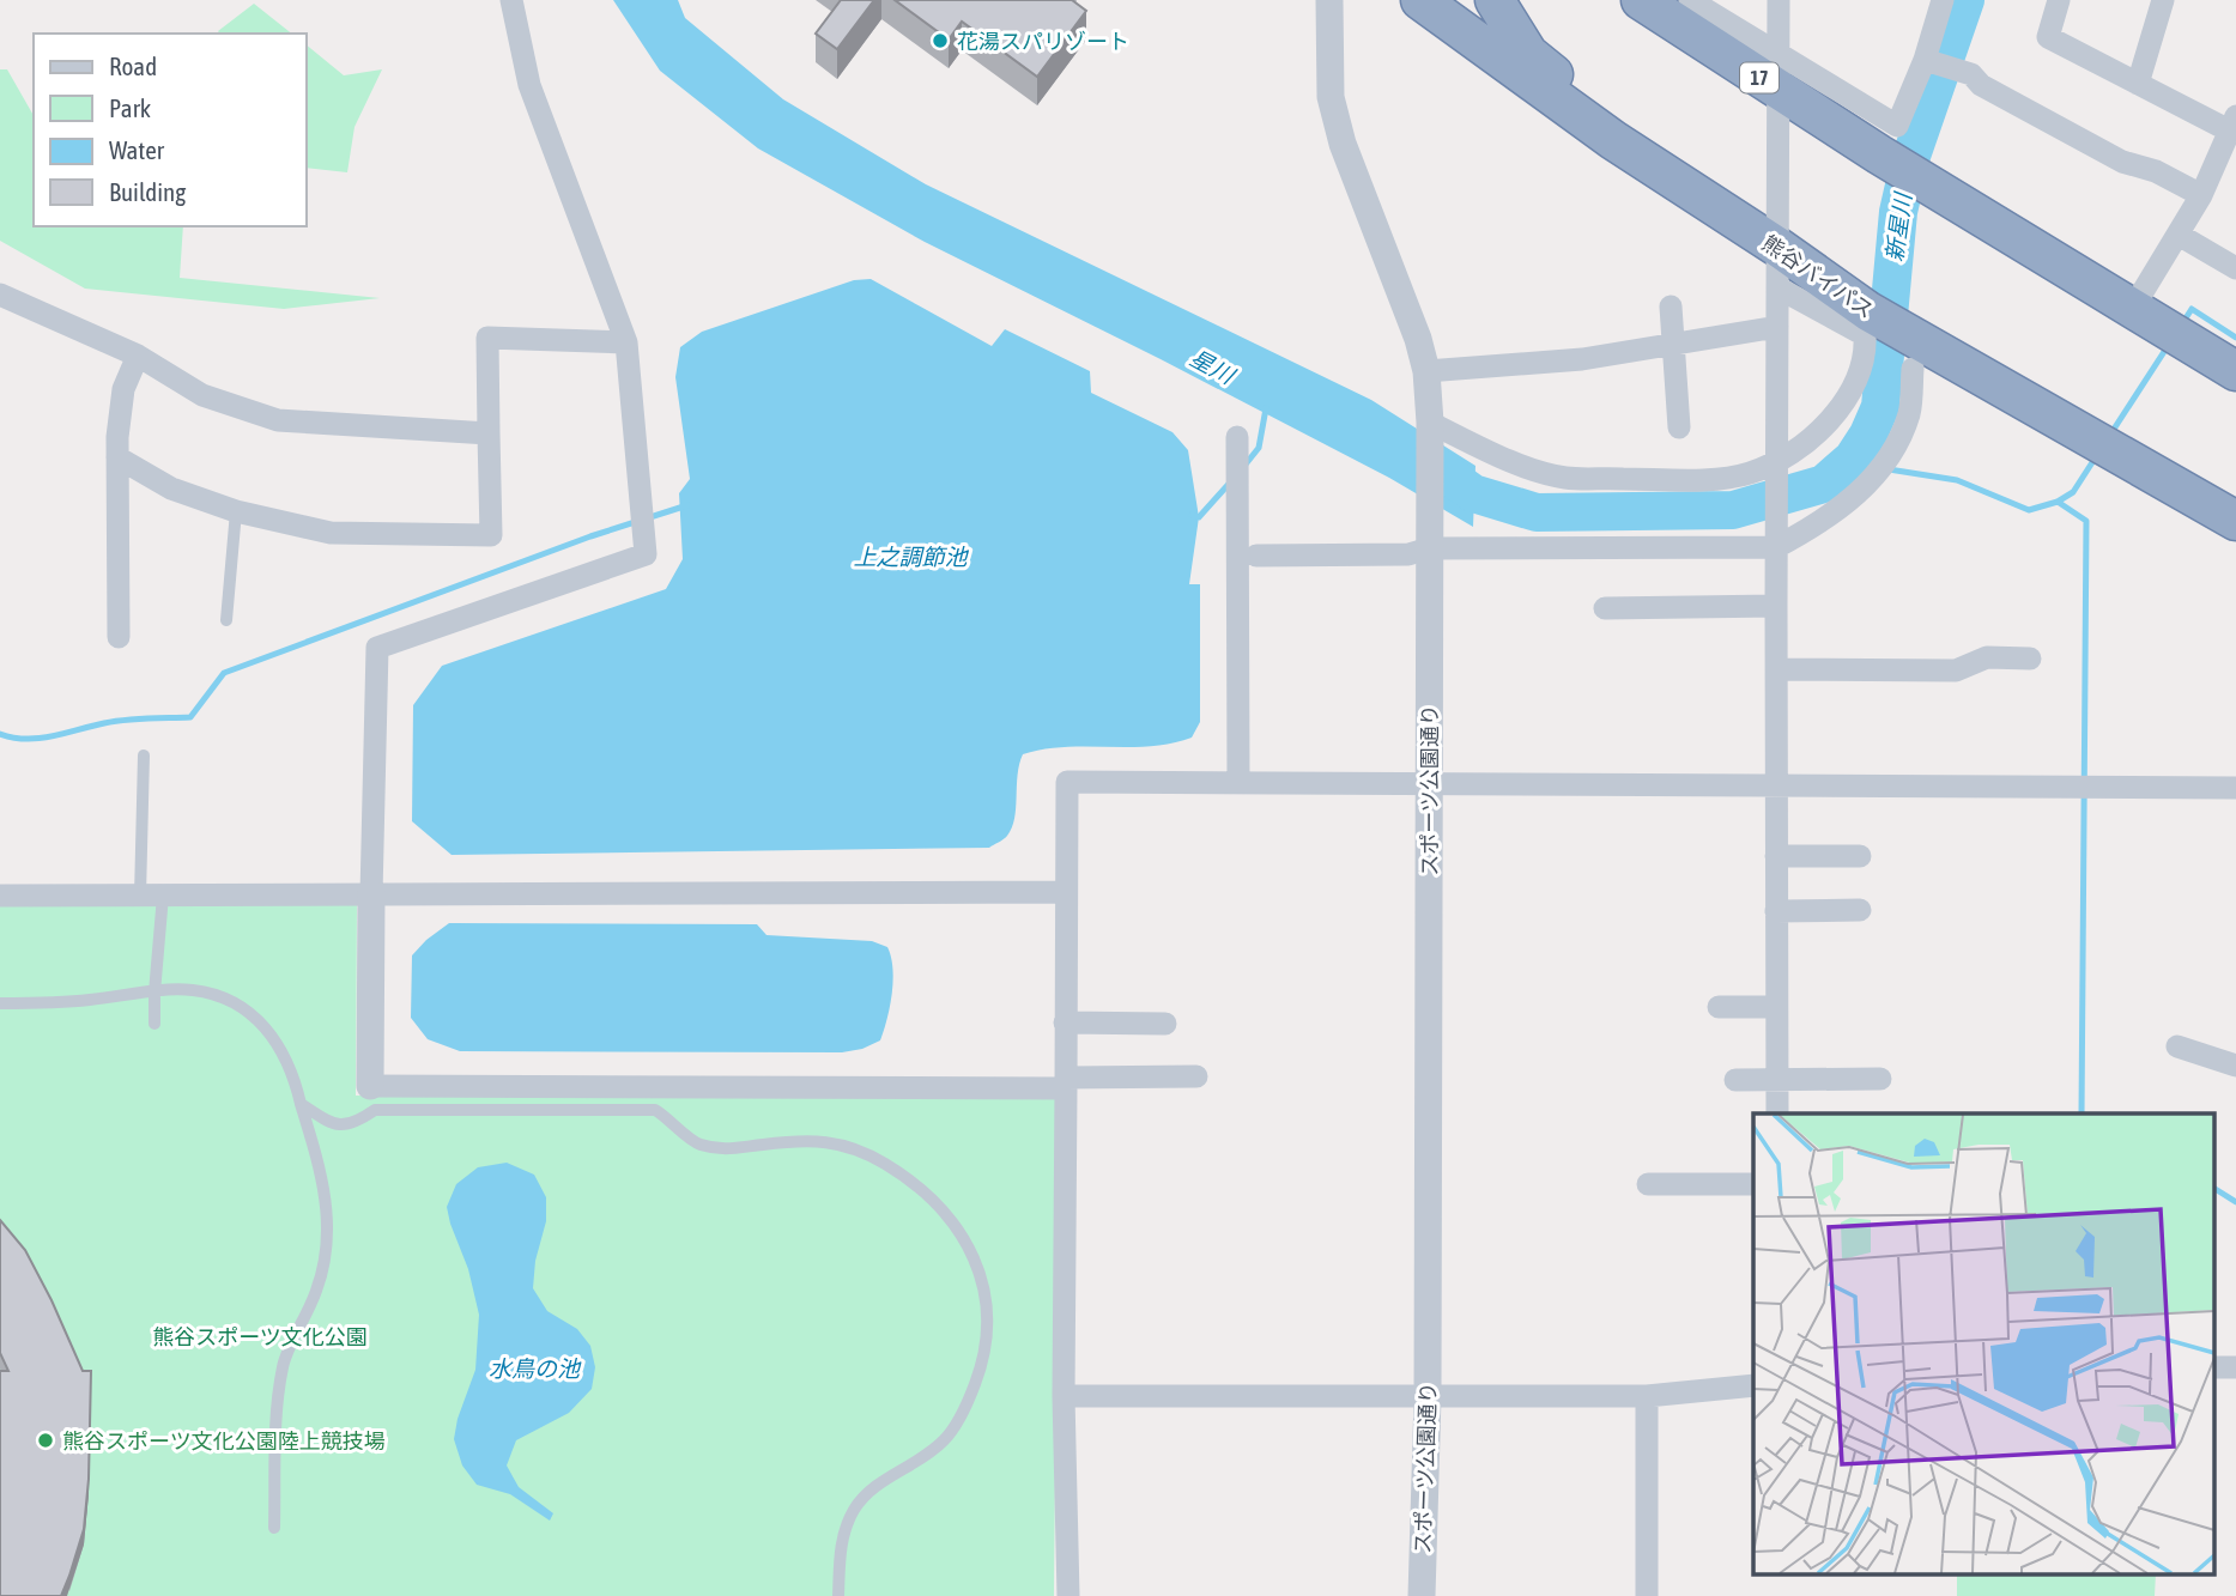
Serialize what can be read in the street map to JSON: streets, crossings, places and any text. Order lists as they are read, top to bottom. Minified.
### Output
{"streets":{"highway":["17","熊谷バイパス"],"street":["スポーツ公園通り"]},"water":["新星川","星川","上之調節池","水鳥の池"],"parks":["熊谷スポーツ文化公園"],"places":["花湯スパリゾート","熊谷スポーツ文化公園陸上競技場"],"legend":["Road","Park","Water","Building"]}
